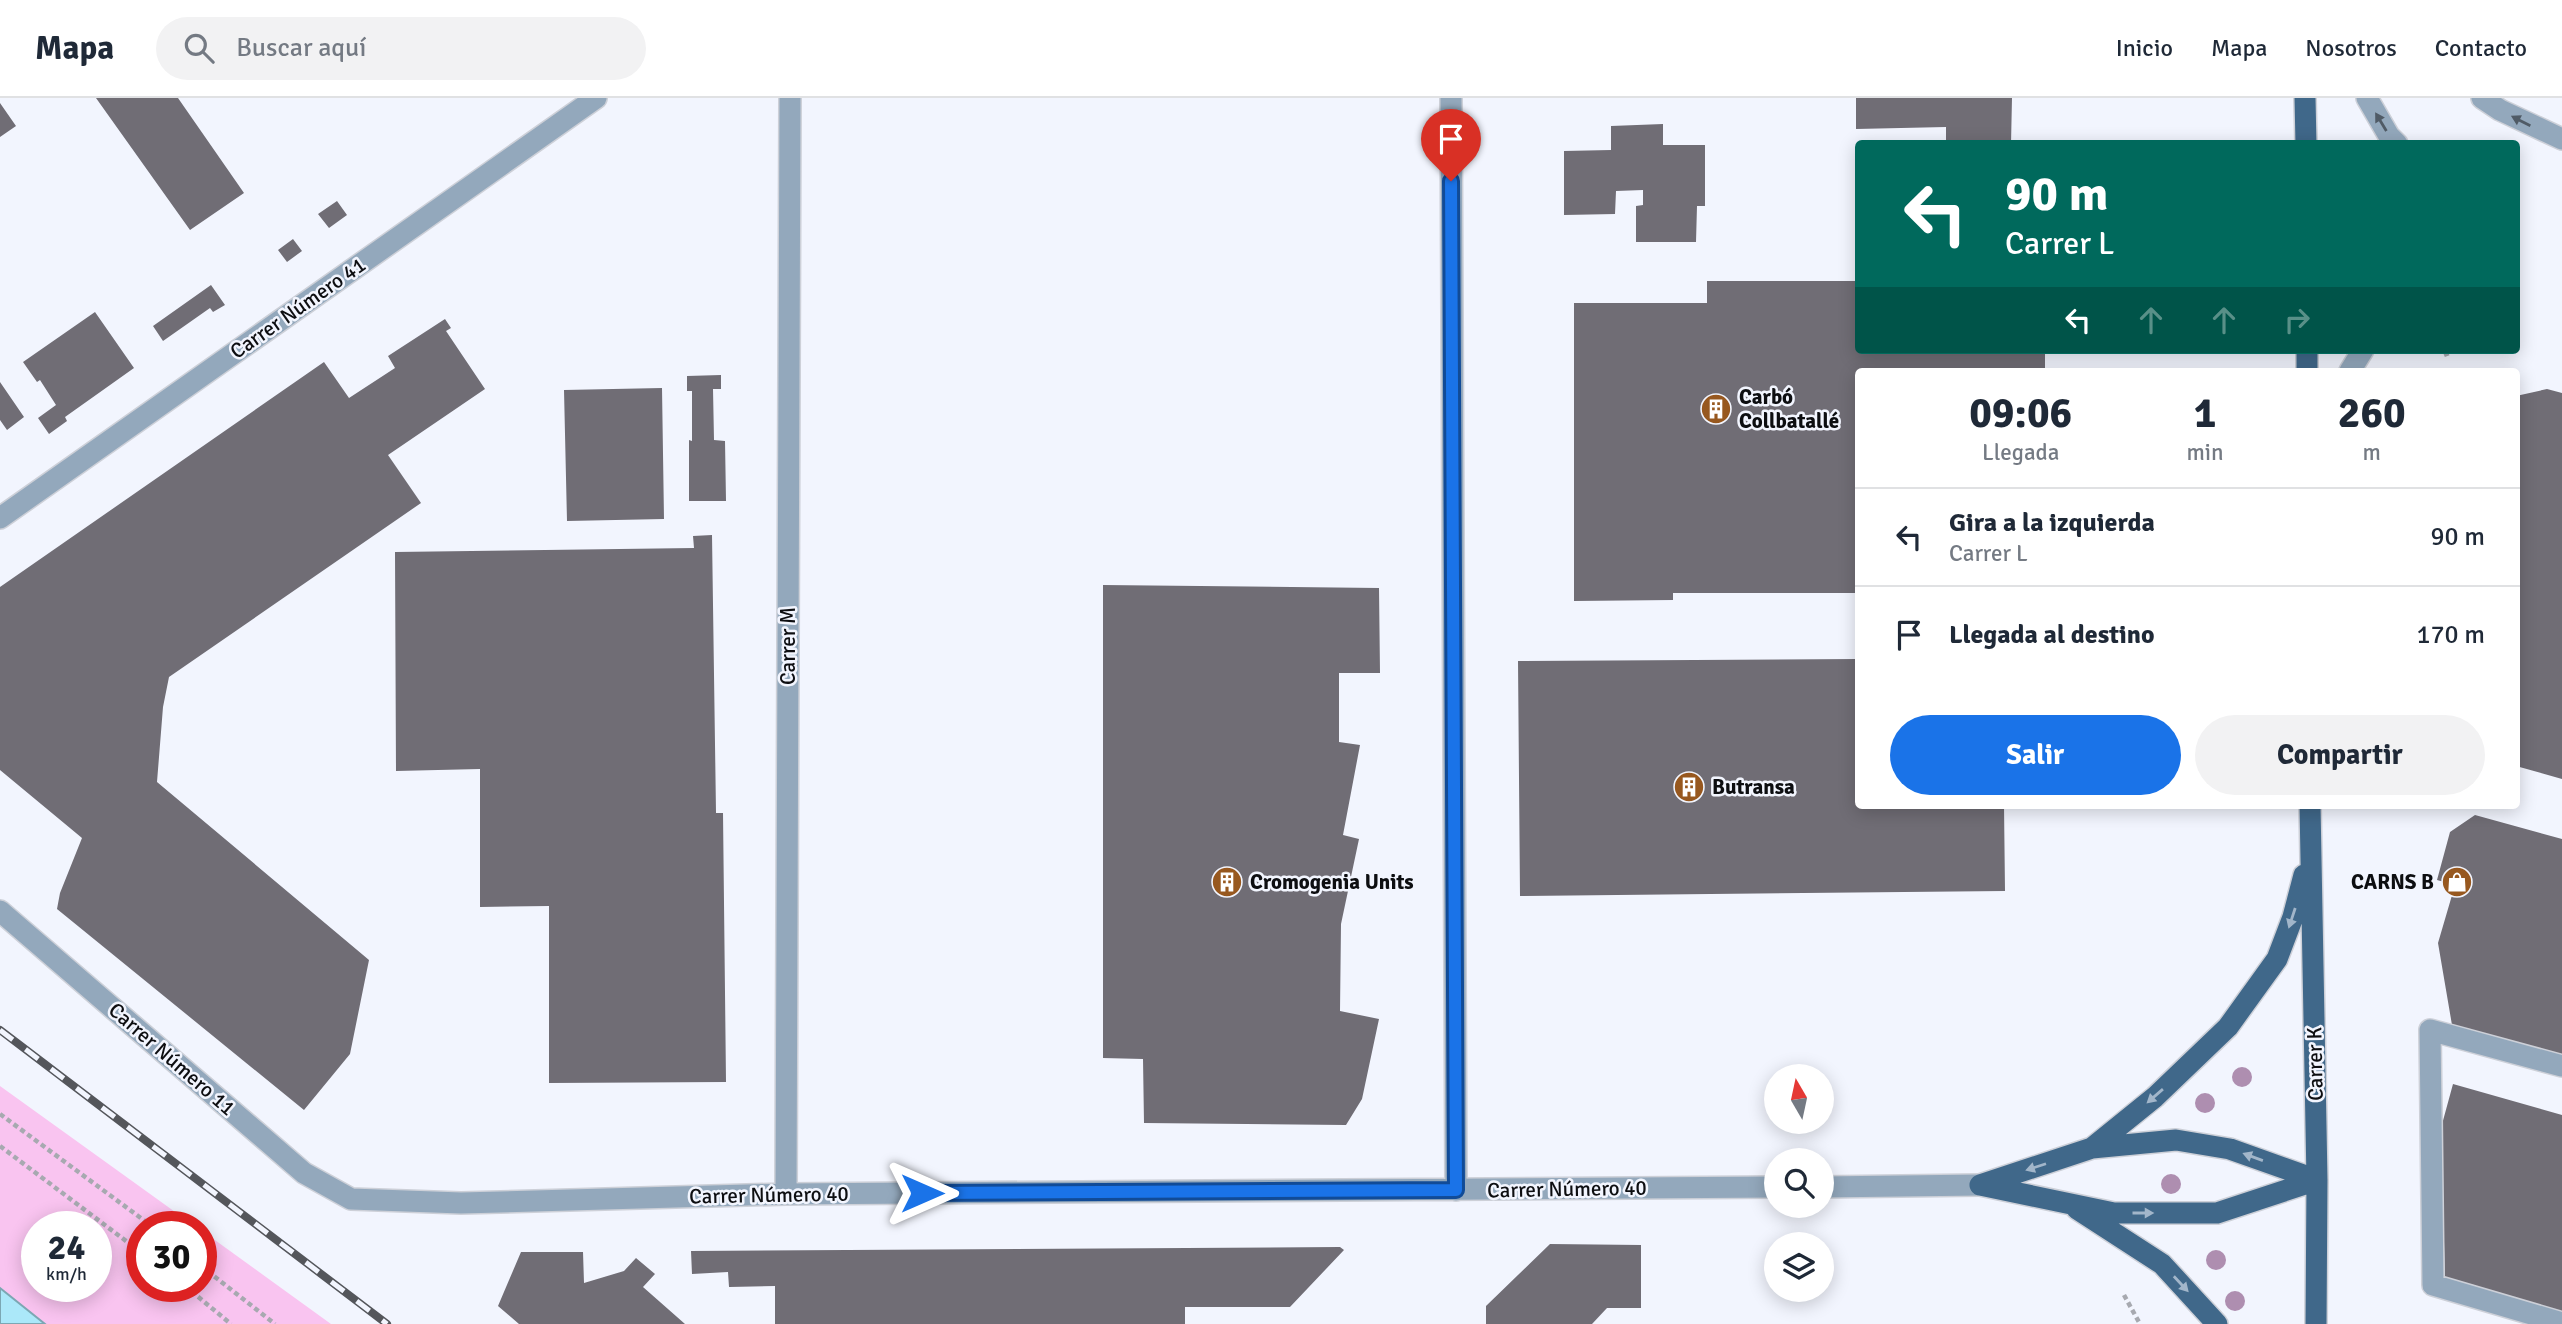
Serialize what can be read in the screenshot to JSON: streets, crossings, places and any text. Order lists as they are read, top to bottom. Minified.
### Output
{"streets":{"main road":["Carrer K"],"street":["Carrer Número 41","Carrer M","Carrer Número 11","Carrer Número 40"]},"crossings":[["Carrer M","Carrer Número 40"],["Carrer Número 11","Carrer Número 40"]],"places":{"building":["Carbó Collbatallé","Butransa","Cromogenia Units"],"shop":["CARNS B"]},"north":"top","page":{"header":"Mapa","search":"Buscar aquí","nav":["Inicio","Mapa","Nosotros","Contacto"],"turn":["90 m","Carrer L"],"eta":["09:06","Llegada","1","min","260","m"],"list":[{"name":"Gira a la izquierda","note":"Carrer L","value":"90 m"},{"name":"Llegada al destino","value":"170 m"}],"buttons":["Salir","Compartir"],"speed":"24 km/h","limit":"30"}}
